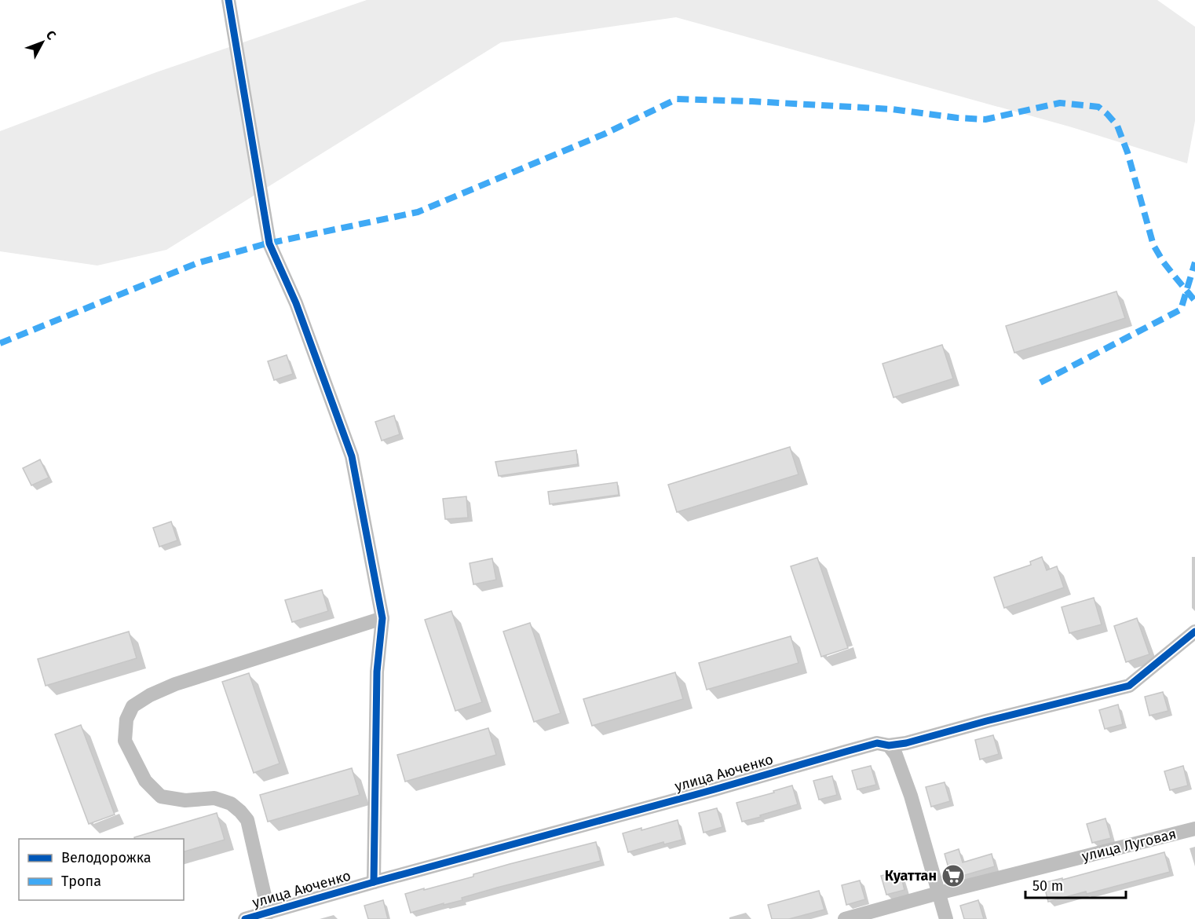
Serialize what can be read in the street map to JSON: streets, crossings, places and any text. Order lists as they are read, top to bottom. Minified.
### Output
{"streets":{"street":["улица Аюченко","улица Луговая"]},"places":{"supermarket":["Куаттан"]},"legend":["Велодорожка","Тропа"],"scale_bar":"50 m","north":"top right"}
